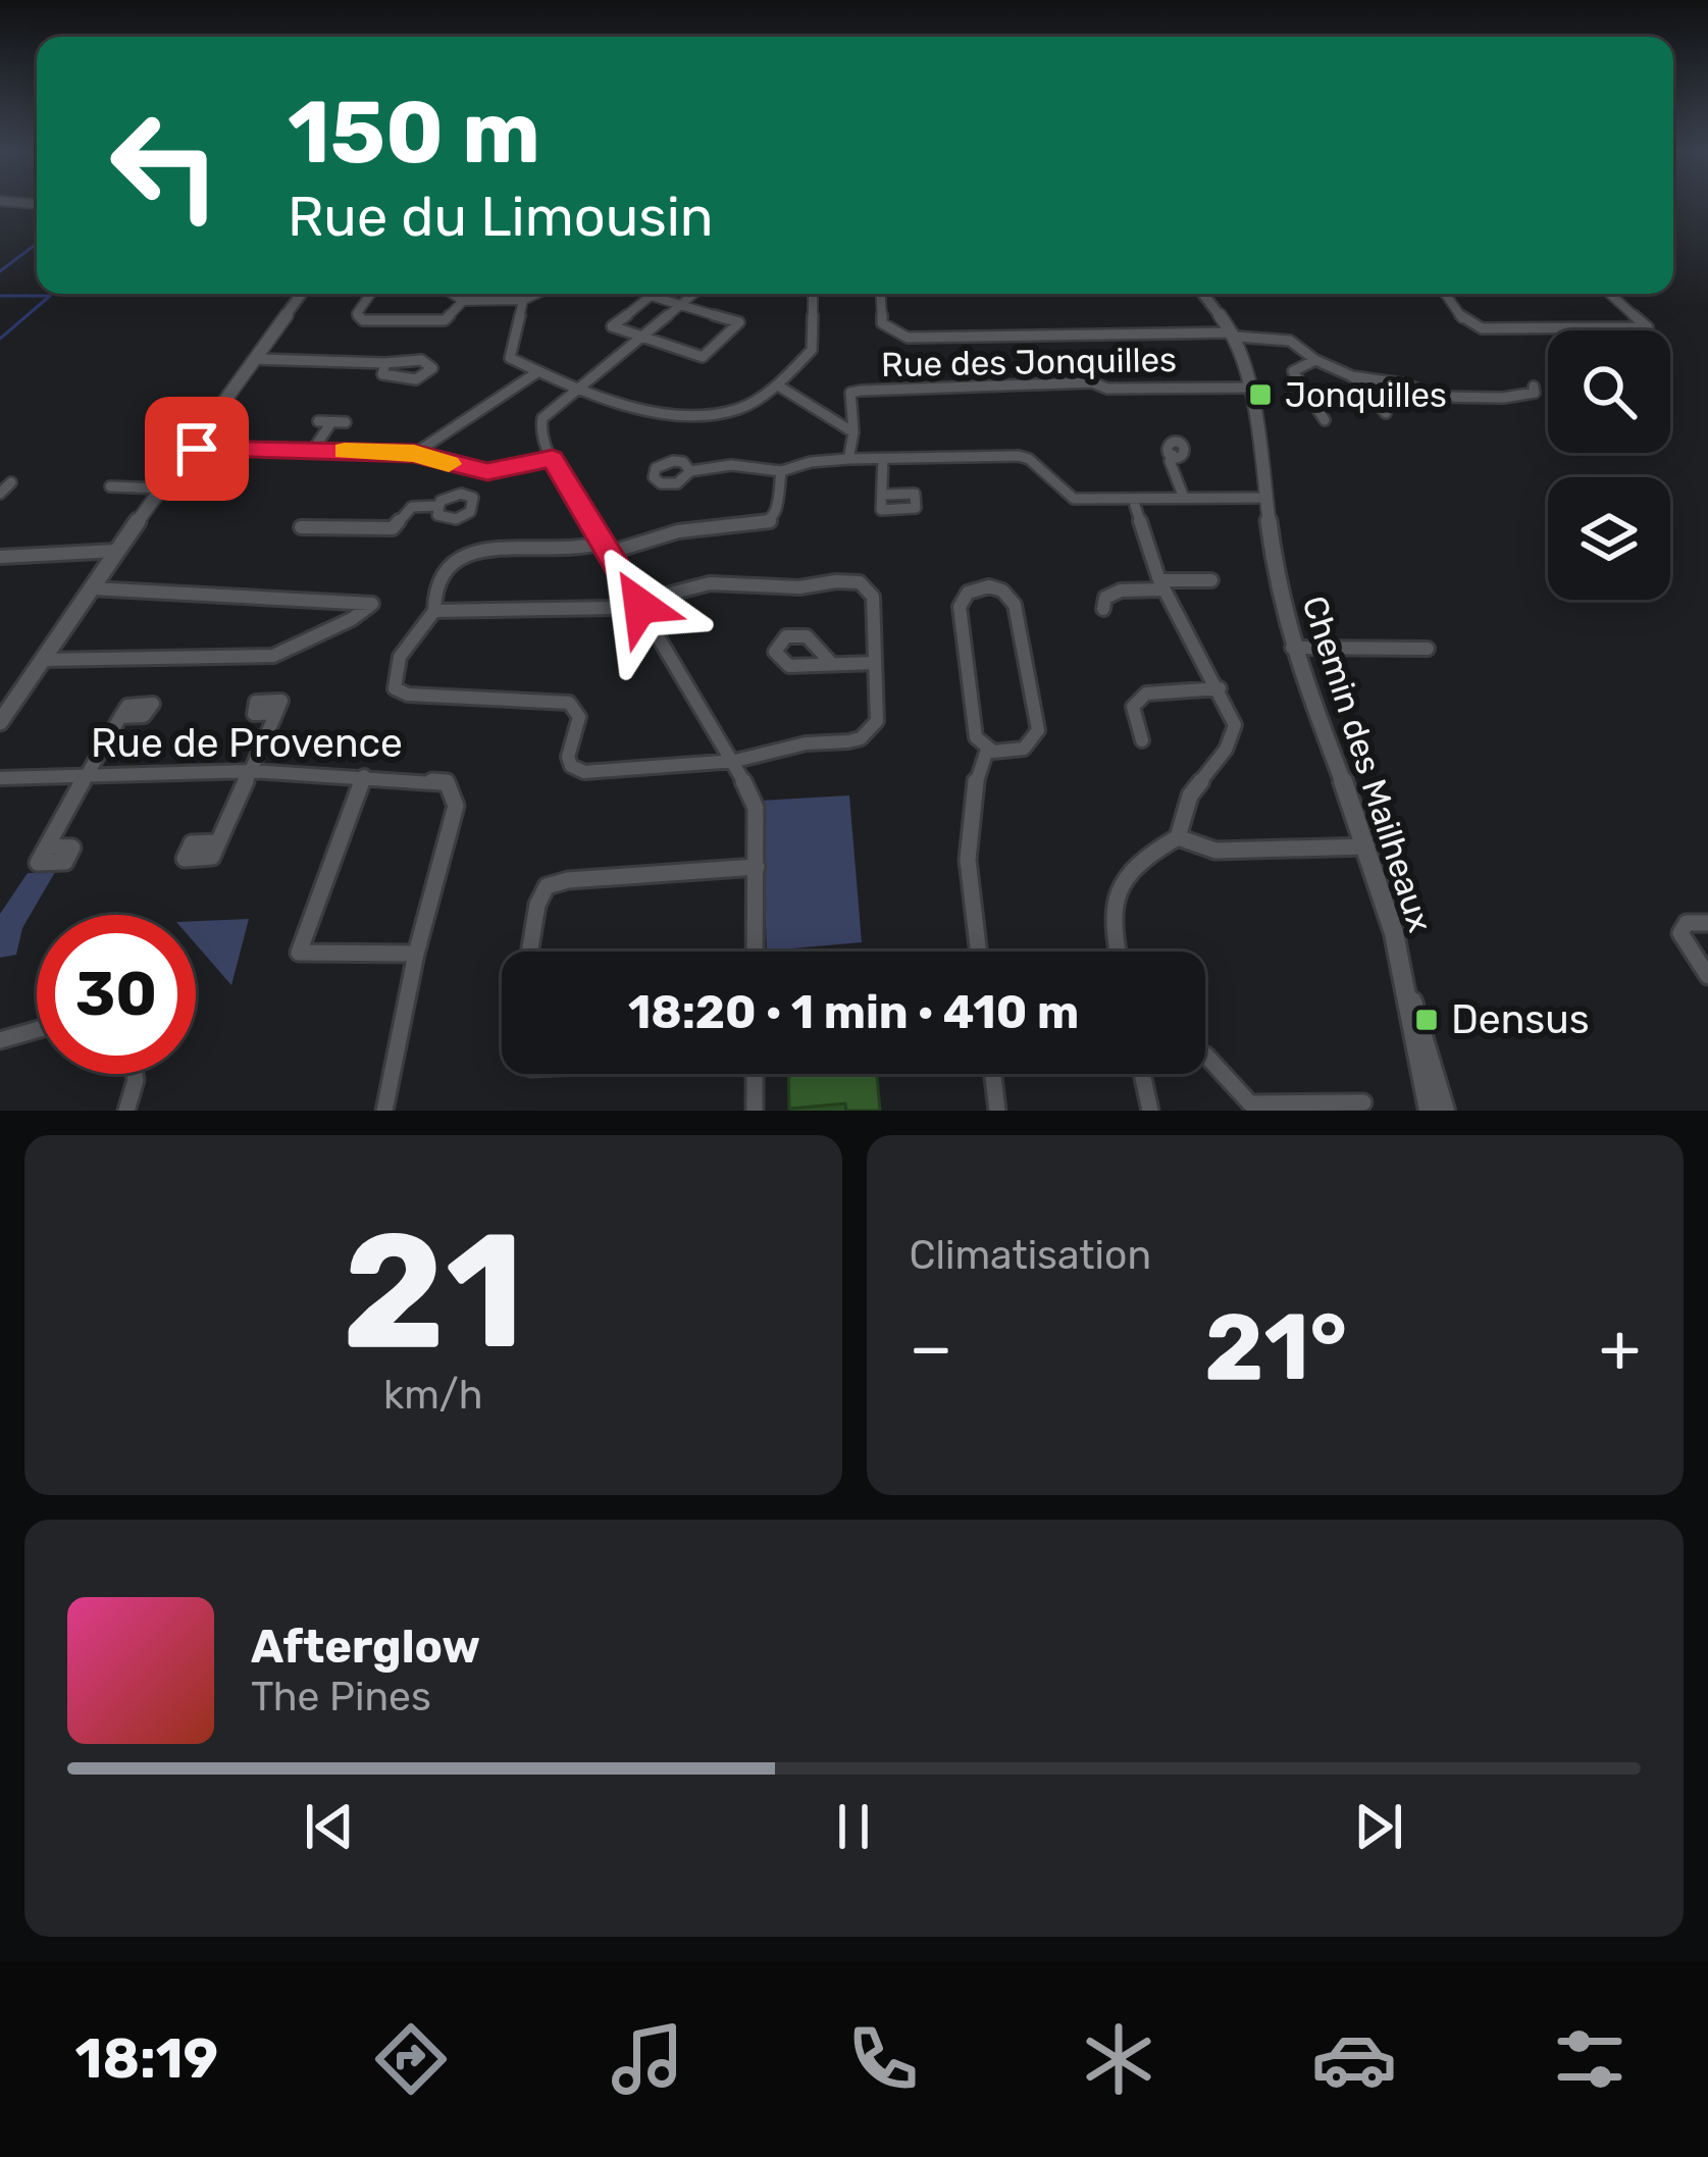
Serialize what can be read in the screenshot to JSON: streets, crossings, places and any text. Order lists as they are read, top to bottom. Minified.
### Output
{"streets":{"street":["Rue des Jonquilles","Rue de Provence","Chemin des Mailheaux"]},"crossings":[["Rue des Jonquilles","Chemin des Mailheaux"]],"places":{"transit":["Jonquilles","Densus"]},"page":{"turn":["150 m","Rue du Limousin"],"limit":"30","trip":"18:20 · 1 min · 410 m","tile":[["21","km/h"],"Climatisation"],"heat":["−","21°","+"],"song":["Afterglow","The Pines"],"tabs":"18:19"}}
